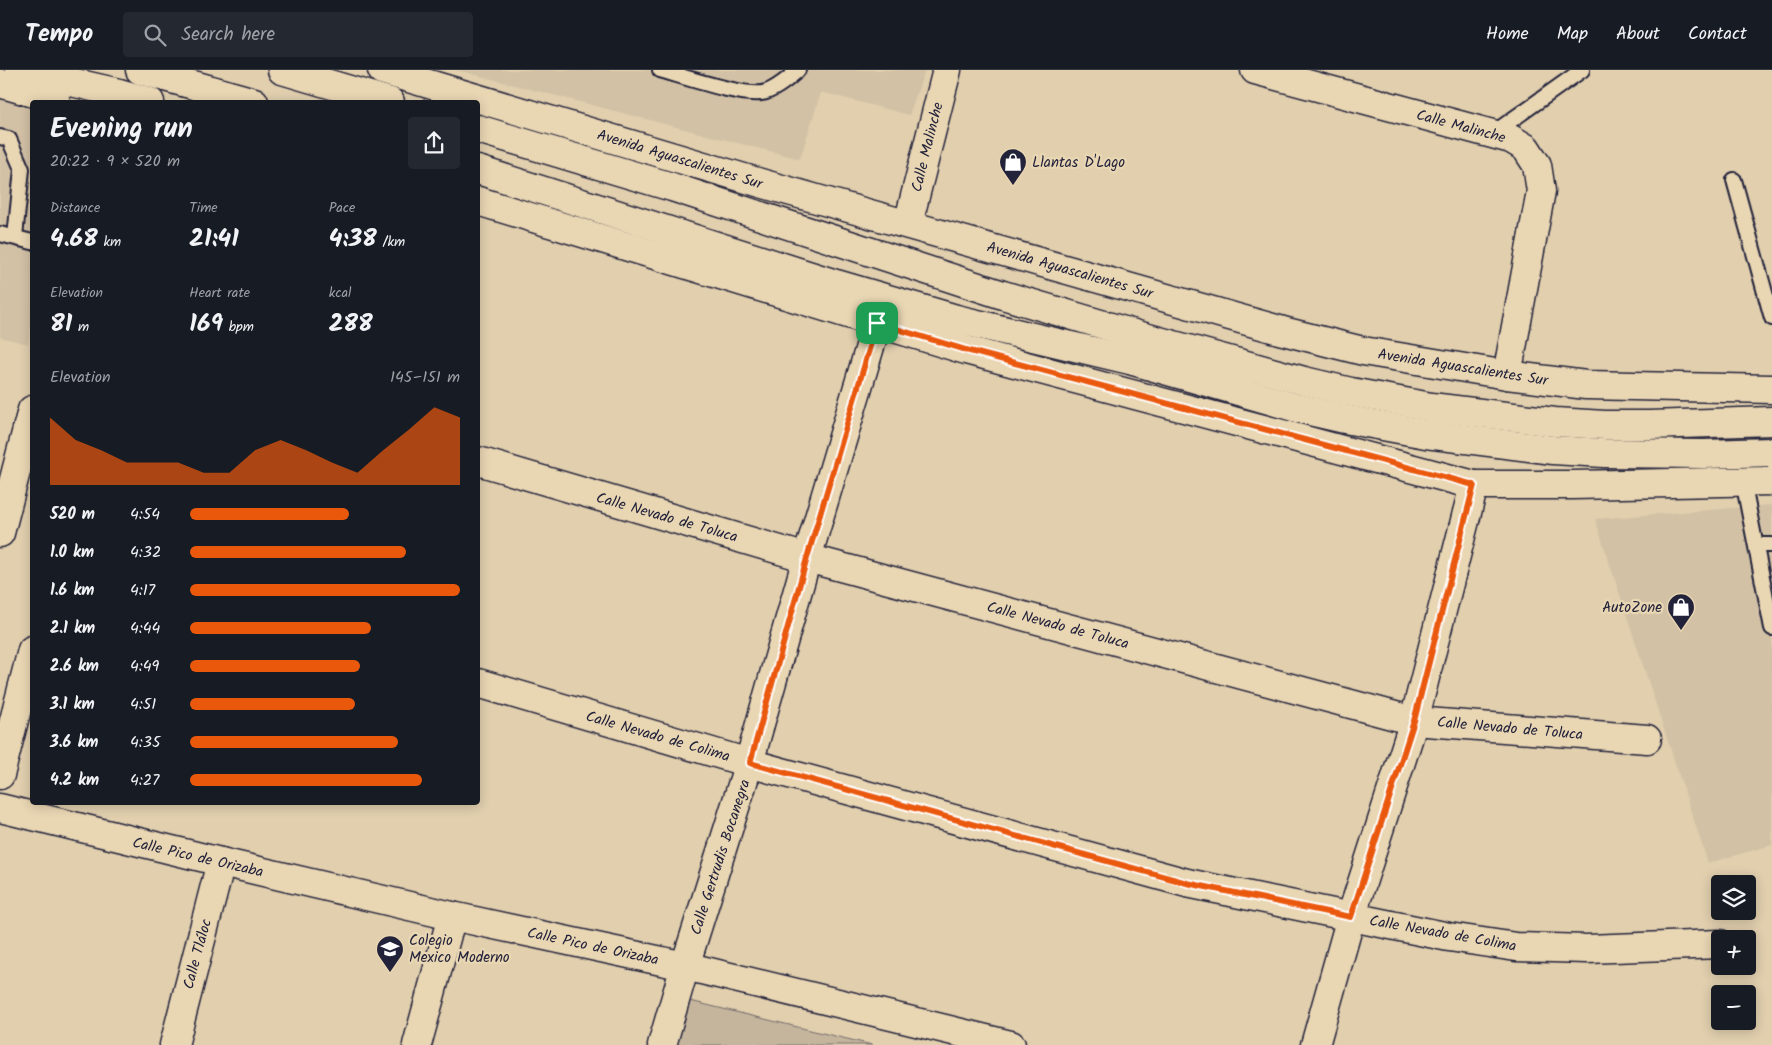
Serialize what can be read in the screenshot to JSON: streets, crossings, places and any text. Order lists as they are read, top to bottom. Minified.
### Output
{"streets":{"street":["Calle Malinche","Avenida Aguascalientes Sur","Calle Nevado de Toluca","Calle Nevado de Colima","Calle Pico de Orizaba","Calle Gertrudis Bocanegra","Calle Tláloc"]},"crossings":[["Calle Malinche","Avenida Aguascalientes Sur"],["Calle Nevado de Toluca","Calle Gertrudis Bocanegra"],["Calle Nevado de Colima","Calle Gertrudis Bocanegra"],["Calle Pico de Orizaba","Calle Gertrudis Bocanegra"],["Calle Pico de Orizaba","Calle Tláloc"]],"places":{"shop":["Llantas D'Lago","AutoZone"],"school or university":["Colegio Mexico Moderno"]},"page":{"header":"Tempo","search":"Search here","nav":["Home","Map","About","Contact"],"heading":["Evening run","20:22 · 9 × 520 m"],"stats":[["Distance","4.68 km"],["Time","21:41"],["Pace","4:38 /km"],["Elevation","81 m"],["Heart rate","169 bpm"],["kcal","288"]],"chart":["Elevation","145–151 m"],"list":[{"name":"520 m","note":"4:54"},{"name":"1.0 km","note":"4:32"},{"name":"1.6 km","note":"4:17"},{"name":"2.1 km","note":"4:44"},{"name":"2.6 km","note":"4:49"},{"name":"3.1 km","note":"4:51"},{"name":"3.6 km","note":"4:35"},{"name":"4.2 km","note":"4:27"}],"map_buttons":["+","−"]}}
